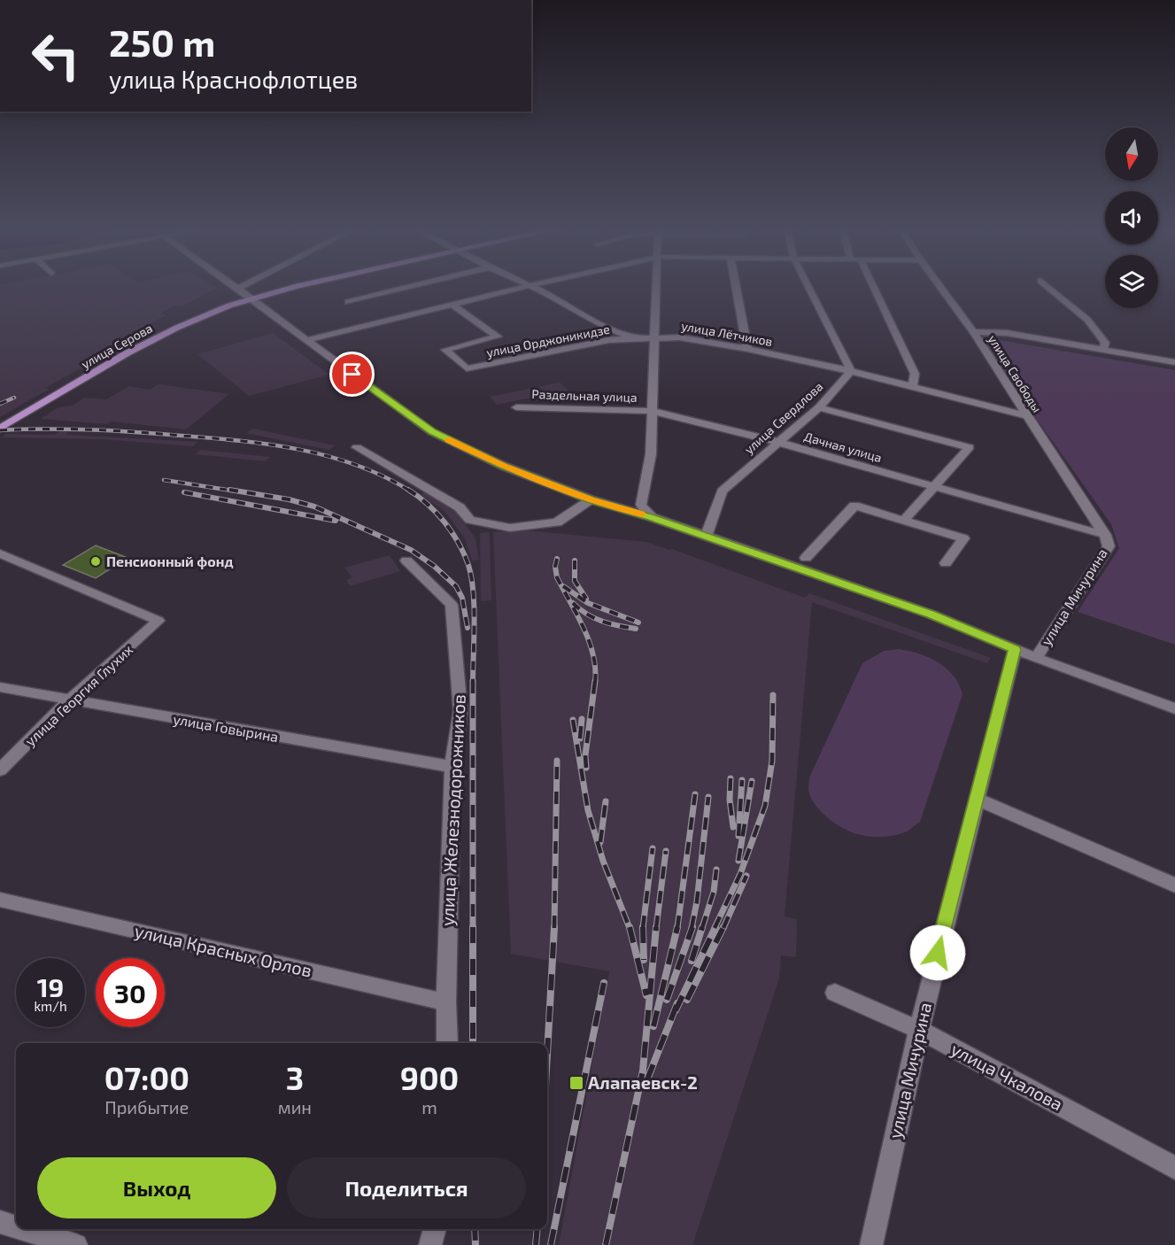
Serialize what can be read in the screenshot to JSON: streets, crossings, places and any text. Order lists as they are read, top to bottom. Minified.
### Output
{"streets":{"main road":["улица Серова"],"street":["улица Лётчиков","улица Орджоникидзе","улица Свободы","Раздельная улица","улица Свердлова","Дачная улица","улица Мичурина","улица Георгия Глухих","улица Говырина","улица Железнодорожников","улица Красных Орлов","улица Чкалова"]},"crossings":[["улица Лётчиков","улица Орджоникидзе"],["улица Лётчиков","улица Свободы"],["улица Лётчиков","Раздельная улица"],["улица Лётчиков","улица Свердлова"],["улица Свободы","Дачная улица"],["улица Свободы","улица Мичурина"],["Раздельная улица","Дачная улица"],["улица Свердлова","Дачная улица"],["Дачная улица","улица Мичурина"],["улица Мичурина","улица Чкалова"],["улица Георгия Глухих","улица Говырина"],["улица Говырина","улица Железнодорожников"],["улица Железнодорожников","улица Красных Орлов"]],"places":{"other":["Пенсионный фонд"],"transit":["Алапаевск-2"]},"north":"bottom","page":{"turn":["250 m","улица Краснофлотцев"],"speed":"19 km/h","limit":"30","eta":["07:00","Прибытие","3","мин","900","m"],"buttons":["Выход","Поделиться"]}}
